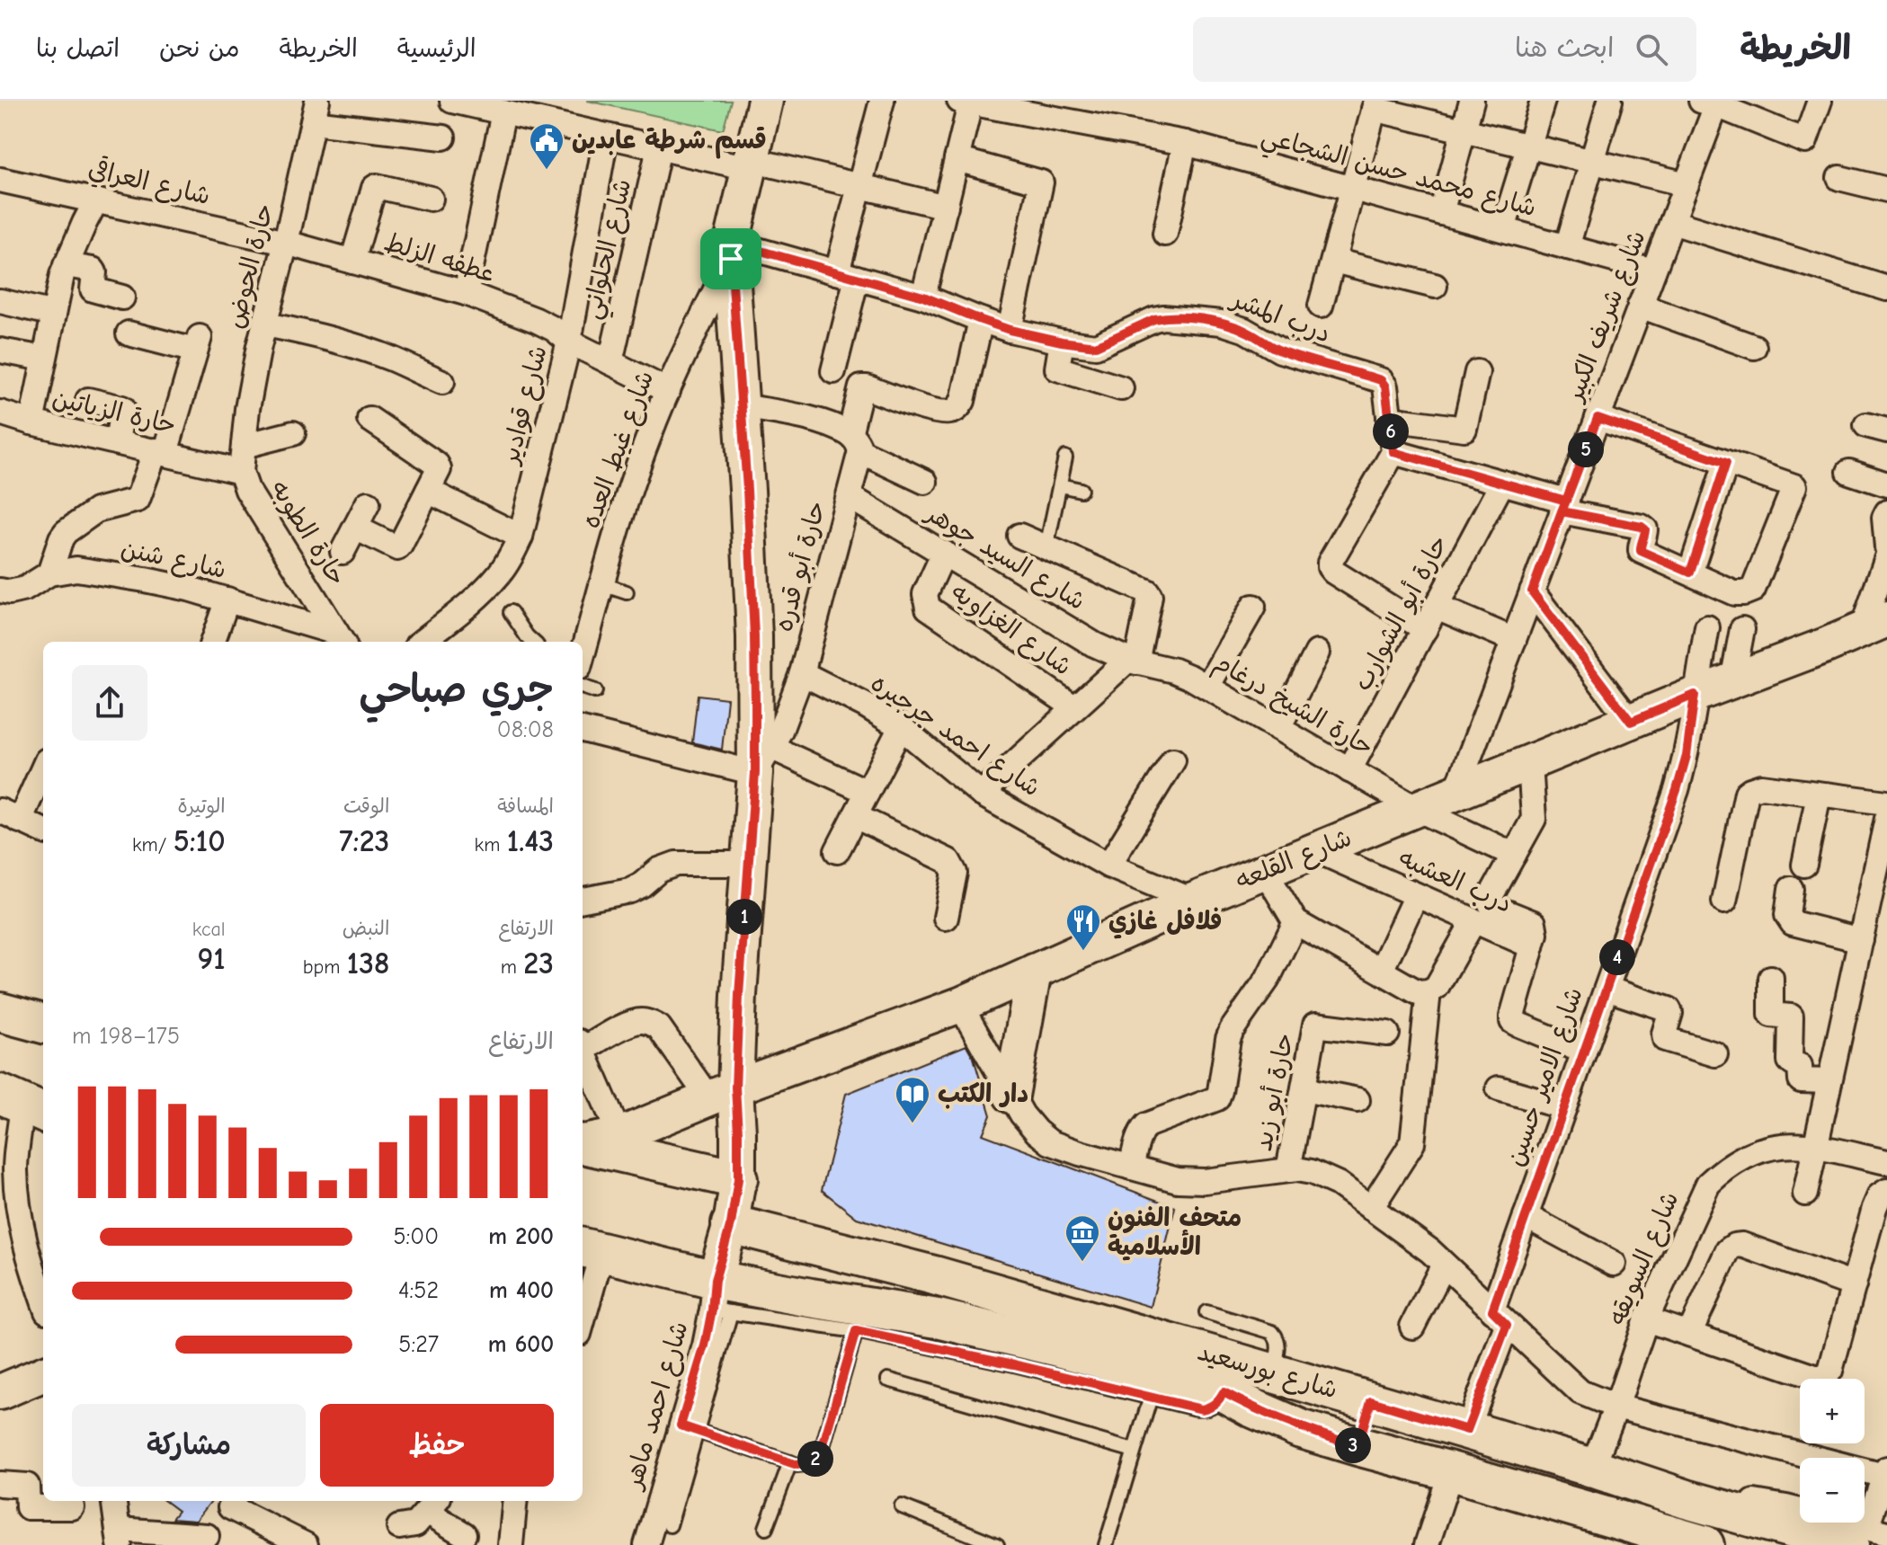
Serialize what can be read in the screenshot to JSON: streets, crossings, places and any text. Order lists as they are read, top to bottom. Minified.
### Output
{"streets":{"main road":["شارع بورسعيد"],"street":["شارع محمد حسن الشجاعي","شارع العراقي","شارع الحلواني","عطفه الزلط","حارة الحوض","شارع شريف الكبير","درب المشر","شارع قوادير","حارة الزياتين","شارع غيط العده","حارة الطوبه","شارع السيد جوهر","شارع شنن","حارة أبو قدره","حارة أبو الشوارب","شارع الغزاويه","حارة الشيخ درغام","شارع احمد جرجيره","شارع القلعه","درب العشبه","شارع الامير حسين","حارة أبو زيد","شارع السويقه","شارع احمد ماهر"]},"crossings":[["شارع محمد حسن الشجاعي","شارع شريف الكبير"],["شارع العراقي","عطفه الزلط"],["شارع العراقي","حارة الحوض"],["شارع العراقي","حارة الزياتين"],["شارع الحلواني","عطفه الزلط"],["عطفه الزلط","حارة الحوض"],["عطفه الزلط","شارع قوادير"],["عطفه الزلط","شارع غيط العده"],["حارة الحوض","حارة الطوبه"],["شارع شريف الكبير","شارع القلعه"],["درب المشر","شارع غيط العده"],["درب المشر","حارة أبو قدره"],["حارة الزياتين","حارة الطوبه"],["حارة الطوبه","شارع شنن"],["شارع السيد جوهر","حارة أبو قدره"],["شارع السيد جوهر","شارع الغزاويه"],["شارع السيد جوهر","حارة الشيخ درغام"],["حارة أبو قدره","شارع احمد جرجيره"],["حارة أبو الشوارب","حارة الشيخ درغام"],["حارة الشيخ درغام","شارع القلعه"],["شارع احمد جرجيره","شارع القلعه"],["شارع القلعه","درب العشبه"],["شارع القلعه","شارع الامير حسين"],["شارع الامير حسين","شارع بورسعيد"],["شارع السويقه","شارع بورسعيد"],["شارع بورسعيد","شارع احمد ماهر"]],"places":{"public building":["قسم شرطة عابدين"],"restaurant":["فلافل غازي"],"library":["دار الكتب"],"museum":["متحف الفنون الأسلامية"]},"page":{"header":"الخريطة","search":"ابحث هنا","nav":["الرئيسية","الخريطة","من نحن","اتصل بنا"],"pins":["6","5","1","4","3","2"],"heading":["جري صباحي","08:08"],"stats":[["المسافة","1.43 km"],["الوقت","7:23"],["الوتيرة","5:10 /km"],["الارتفاع","23 m"],["النبض","138 bpm"],["kcal","91"]],"chart":["الارتفاع","175–198 m"],"list":[{"name":"200 m","note":"5:00"},{"name":"400 m","note":"4:52"},{"name":"600 m","note":"5:27"}],"map_buttons":["+","−"],"buttons":["حفظ","مشاركة"]}}
